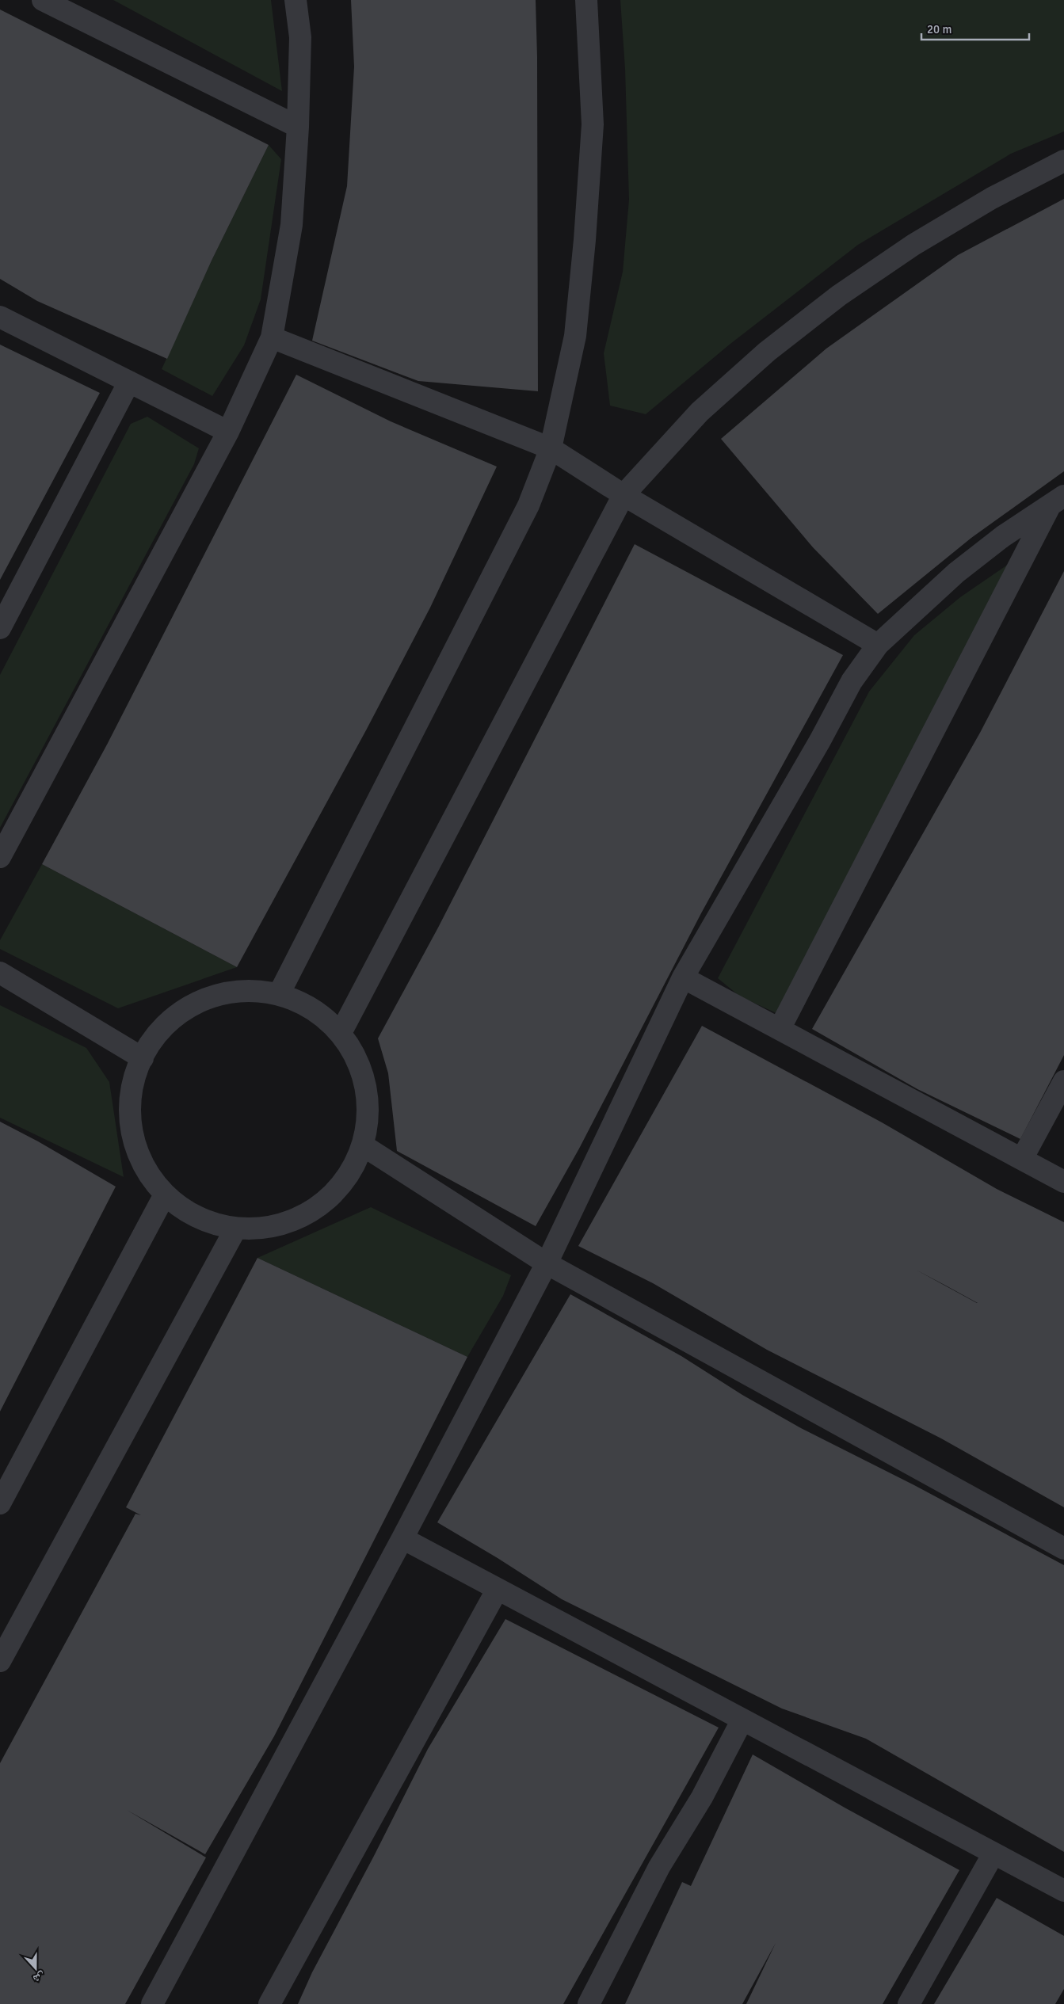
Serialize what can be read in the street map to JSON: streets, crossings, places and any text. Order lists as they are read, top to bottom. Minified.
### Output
{"scale_bar":"20 m","north":"bottom"}
